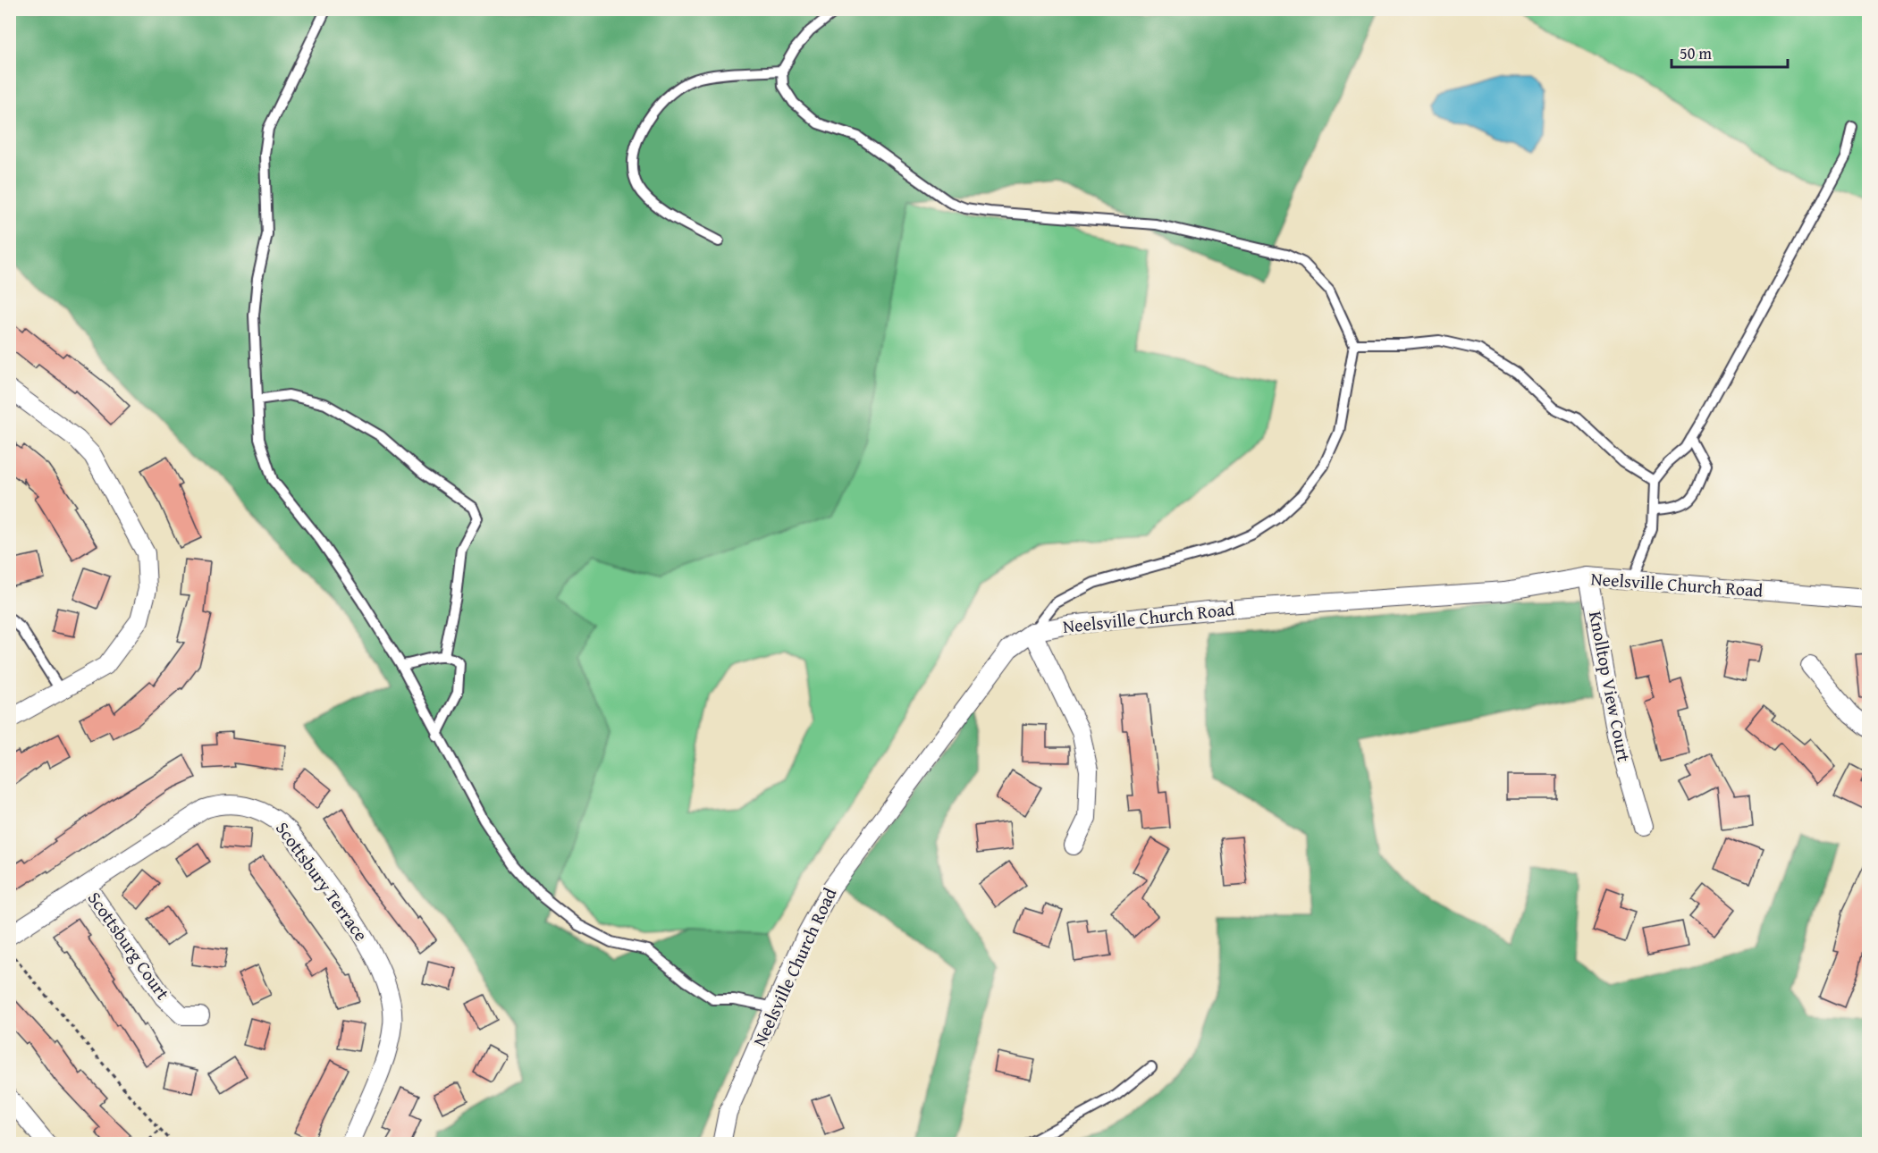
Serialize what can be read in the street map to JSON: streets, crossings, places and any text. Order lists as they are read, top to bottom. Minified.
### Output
{"streets":{"street":["Neelsville Church Road","Knolltop View Court","Scottsbury Terrace","Scottsburg Court"]},"crossings":[["Neelsville Church Road","Knolltop View Court"],["Scottsbury Terrace","Scottsburg Court"]],"scale_bar":"50 m"}
